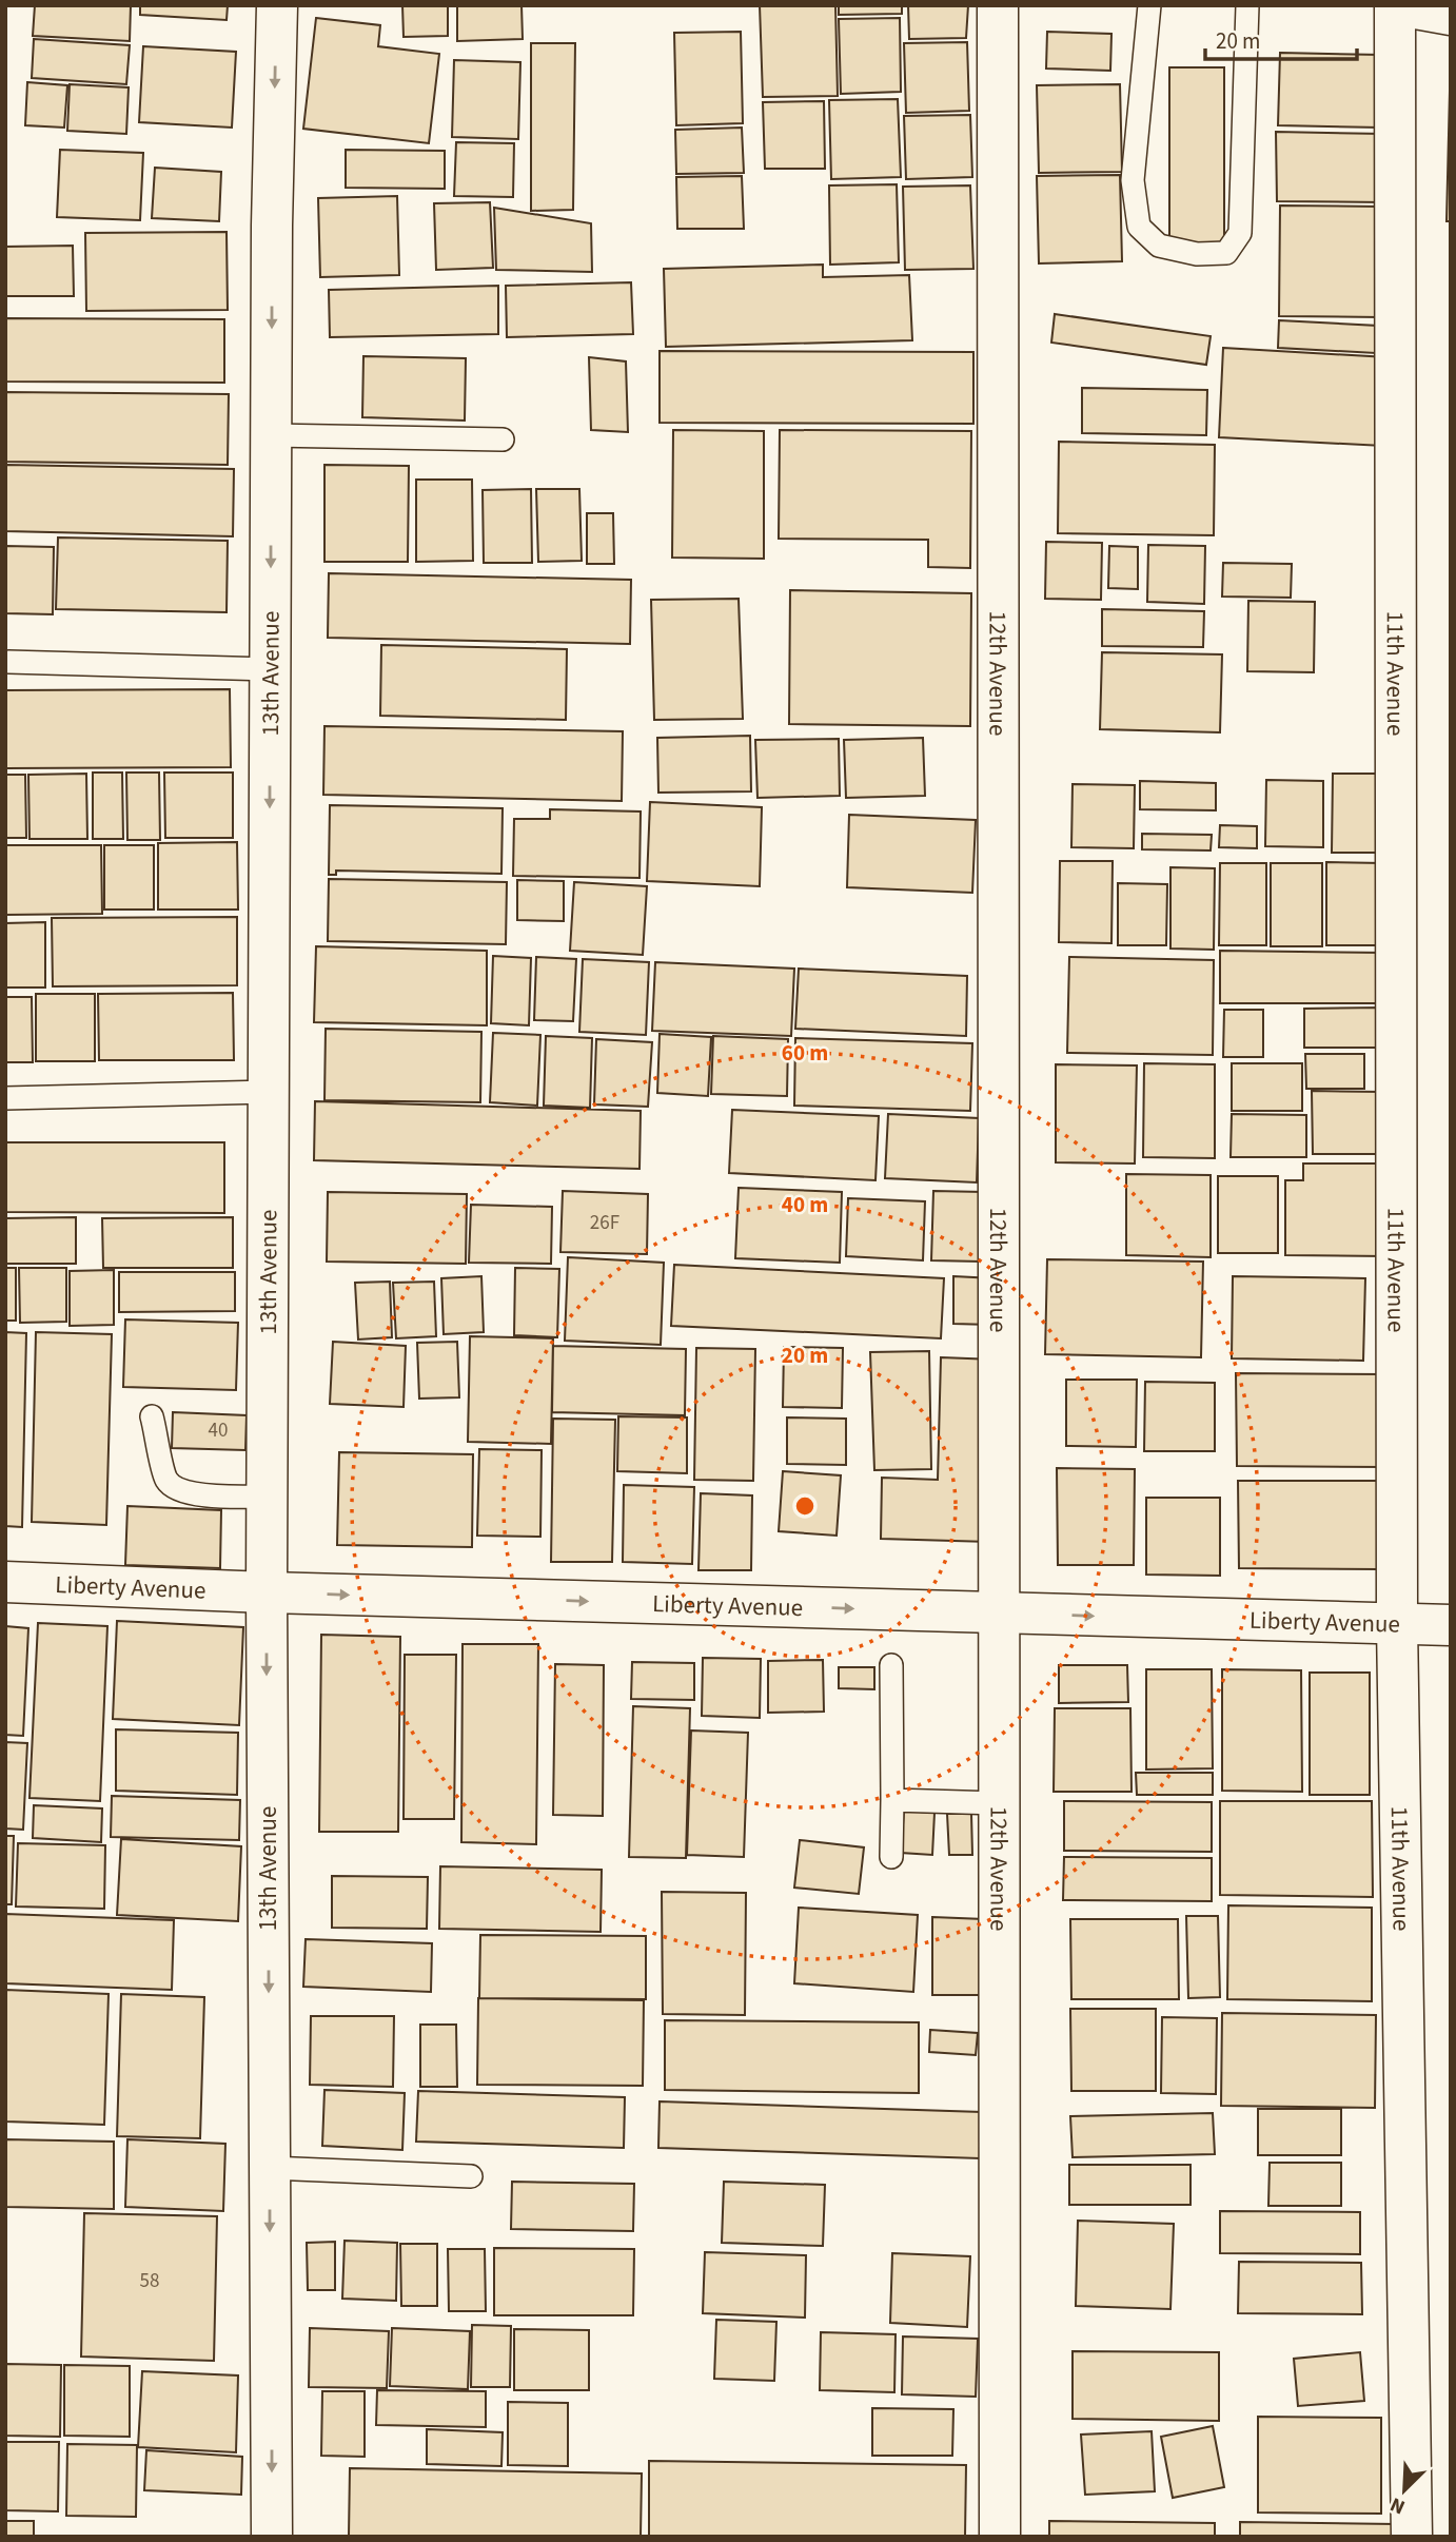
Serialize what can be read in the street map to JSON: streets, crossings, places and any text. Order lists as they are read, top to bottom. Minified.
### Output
{"streets":{"street":["13th Avenue","12th Avenue","11th Avenue","Liberty Avenue"]},"crossings":[["13th Avenue","Liberty Avenue"],["12th Avenue","Liberty Avenue"],["11th Avenue","Liberty Avenue"]],"one_way":["13th Avenue","Liberty Avenue"],"house_numbers":["26F","40","58"],"scale_bar":"20 m","north":"bottom left","rings":["60 m","40 m","20 m"]}
